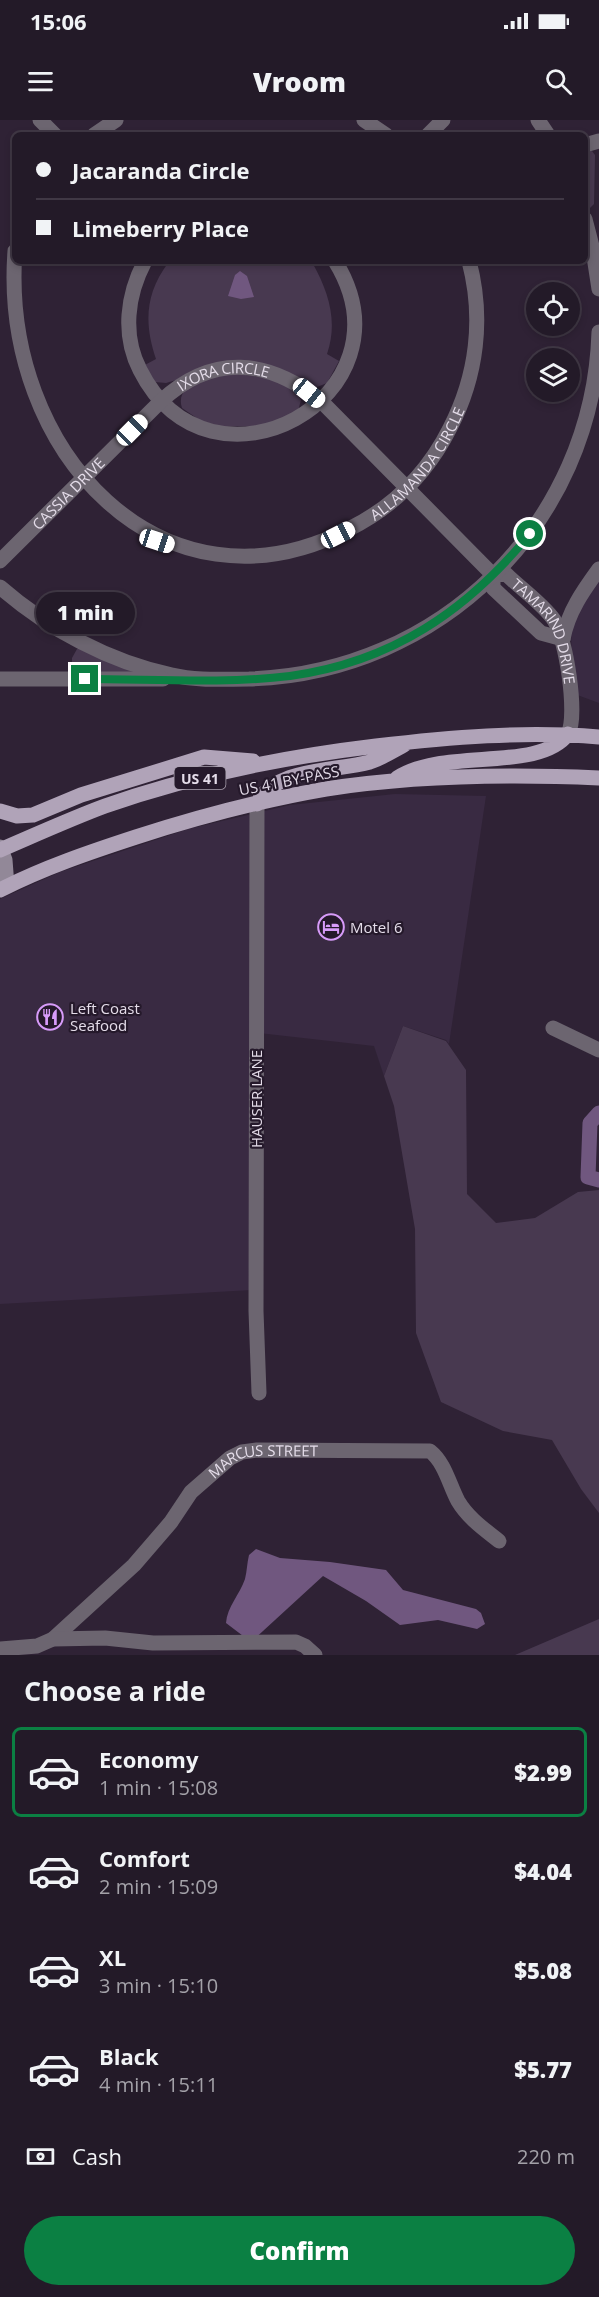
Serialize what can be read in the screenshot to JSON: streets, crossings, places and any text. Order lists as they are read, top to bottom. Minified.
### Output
{"streets":{"main road":["US 41","US 41 BY-PASS"],"street":["IXORA CIRCLE","ALLAMANDA CIRCLE","CASSIA DRIVE","TAMARIND DRIVE","HAUSER LANE","MARCUS STREET"]},"crossings":[["IXORA CIRCLE","CASSIA DRIVE"],["IXORA CIRCLE","TAMARIND DRIVE"],["ALLAMANDA CIRCLE","CASSIA DRIVE"],["ALLAMANDA CIRCLE","TAMARIND DRIVE"],["TAMARIND DRIVE","US 41 BY-PASS"],["US 41 BY-PASS","HAUSER LANE"]],"places":{"hotel":["Motel 6"],"restaurant":["Left Coast Seafood"]},"page":{"status":"15:06","header":"Vroom","banner":["Jacaranda Circle","Limeberry Place"],"bubble":"1 min","heading":"Choose a ride","list":[{"name":"Economy","note":"1 min · 15:08","value":"$2.99"},{"name":"Comfort","note":"2 min · 15:09","value":"$4.04"},{"name":"XL","note":"3 min · 15:10","value":"$5.08"},{"name":"Black","note":"4 min · 15:11","value":"$5.77"}],"pay":["Cash","220 m"],"buttons":"Confirm"}}
